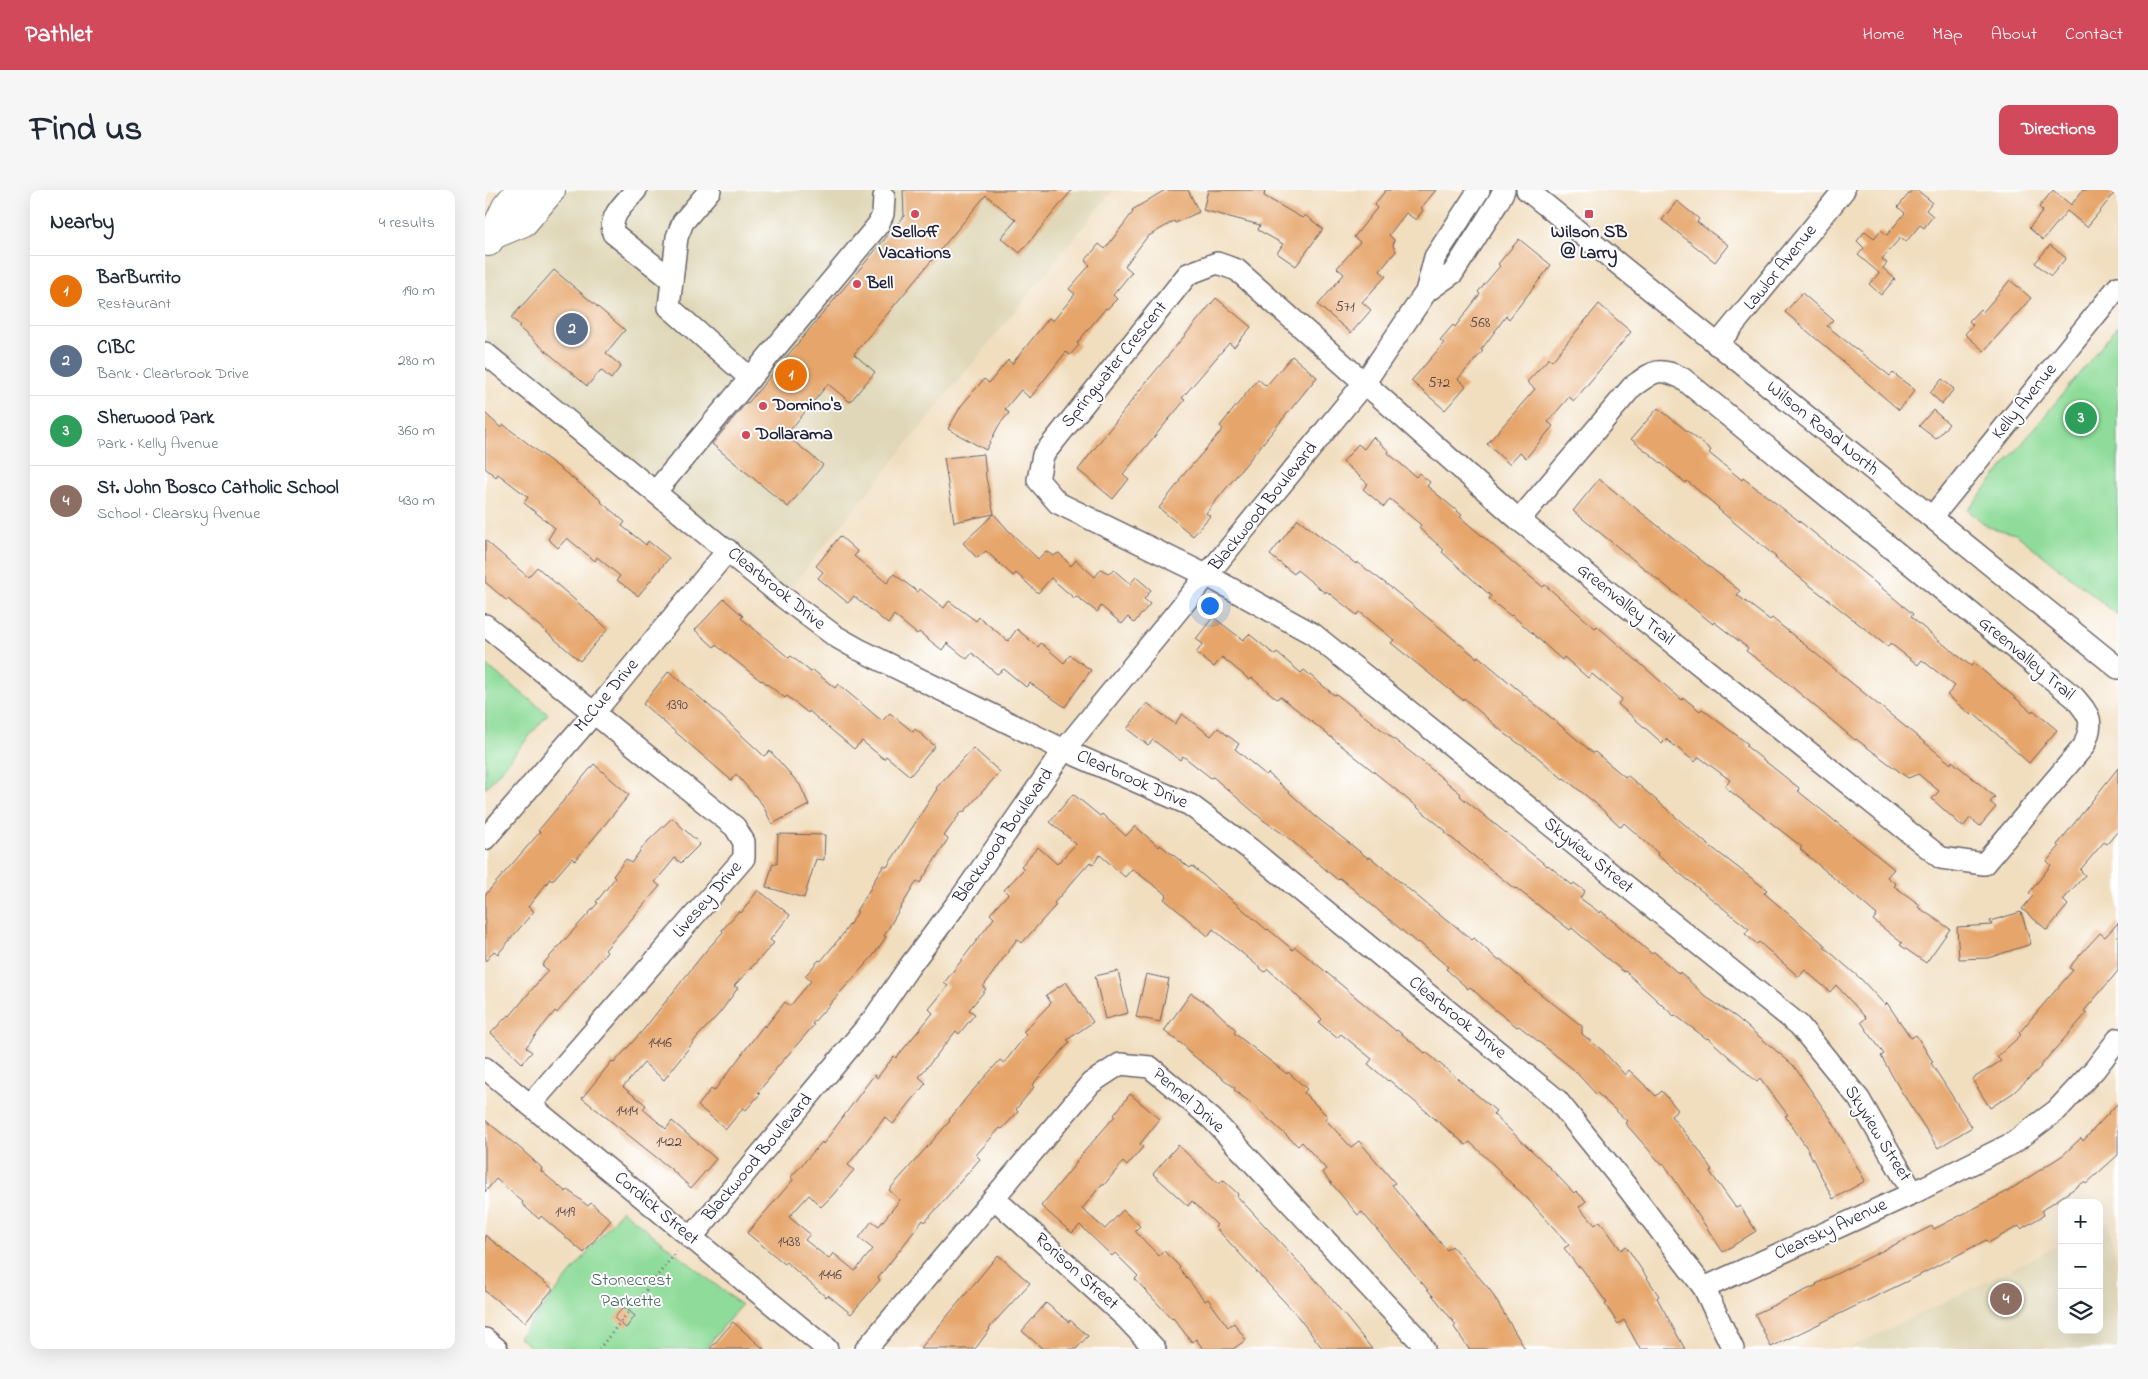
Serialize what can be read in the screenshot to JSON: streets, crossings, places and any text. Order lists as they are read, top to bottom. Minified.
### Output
{"streets":{"street":["Lawlor Avenue","Springwater Crescent","Kelly Avenue","Wilson Road North","Blackwood Boulevard","Clearbrook Drive","Greenvalley Trail","McCue Drive","Skyview Street","Livesey Drive","Pennel Drive","Cordick Street","Clearsky Avenue","Rorison Street"]},"crossings":[["Lawlor Avenue","Wilson Road North"],["Springwater Crescent","Blackwood Boulevard"],["Springwater Crescent","Greenvalley Trail"],["Springwater Crescent","Skyview Street"],["Kelly Avenue","Wilson Road North"],["Blackwood Boulevard","Clearbrook Drive"],["Blackwood Boulevard","Greenvalley Trail"],["Blackwood Boulevard","Skyview Street"],["Blackwood Boulevard","Cordick Street"],["Clearbrook Drive","McCue Drive"],["Clearbrook Drive","Clearsky Avenue"],["McCue Drive","Livesey Drive"],["Skyview Street","Clearsky Avenue"],["Livesey Drive","Cordick Street"],["Pennel Drive","Rorison Street"]],"parks":["Stonecrest Parkette"],"places":{"other":["Selloff Vacations","Bell","Domino's","Dollarama"],"transit":["Wilson SB @ Larry"]},"house_numbers":["571","568","572","1390","1446","1414","1422","1419","1438","1446"],"page":{"header":"Pathlet","nav":["Home","Map","About","Contact"],"title":"Find us","buttons":"Directions","heading":["Nearby","4 results"],"list":[{"mark":"1","name":"BarBurrito","note":"Restaurant","value":"190 m"},{"mark":"2","name":"CIBC","note":"Bank · Clearbrook Drive","value":"280 m"},{"mark":"3","name":"Sherwood Park","note":"Park · Kelly Avenue","value":"360 m"},{"mark":"4","name":"St. John Bosco Catholic School","note":"School · Clearsky Avenue","value":"430 m"}],"pins":["2","1","3","4"],"map_buttons":["+","−"]}}
